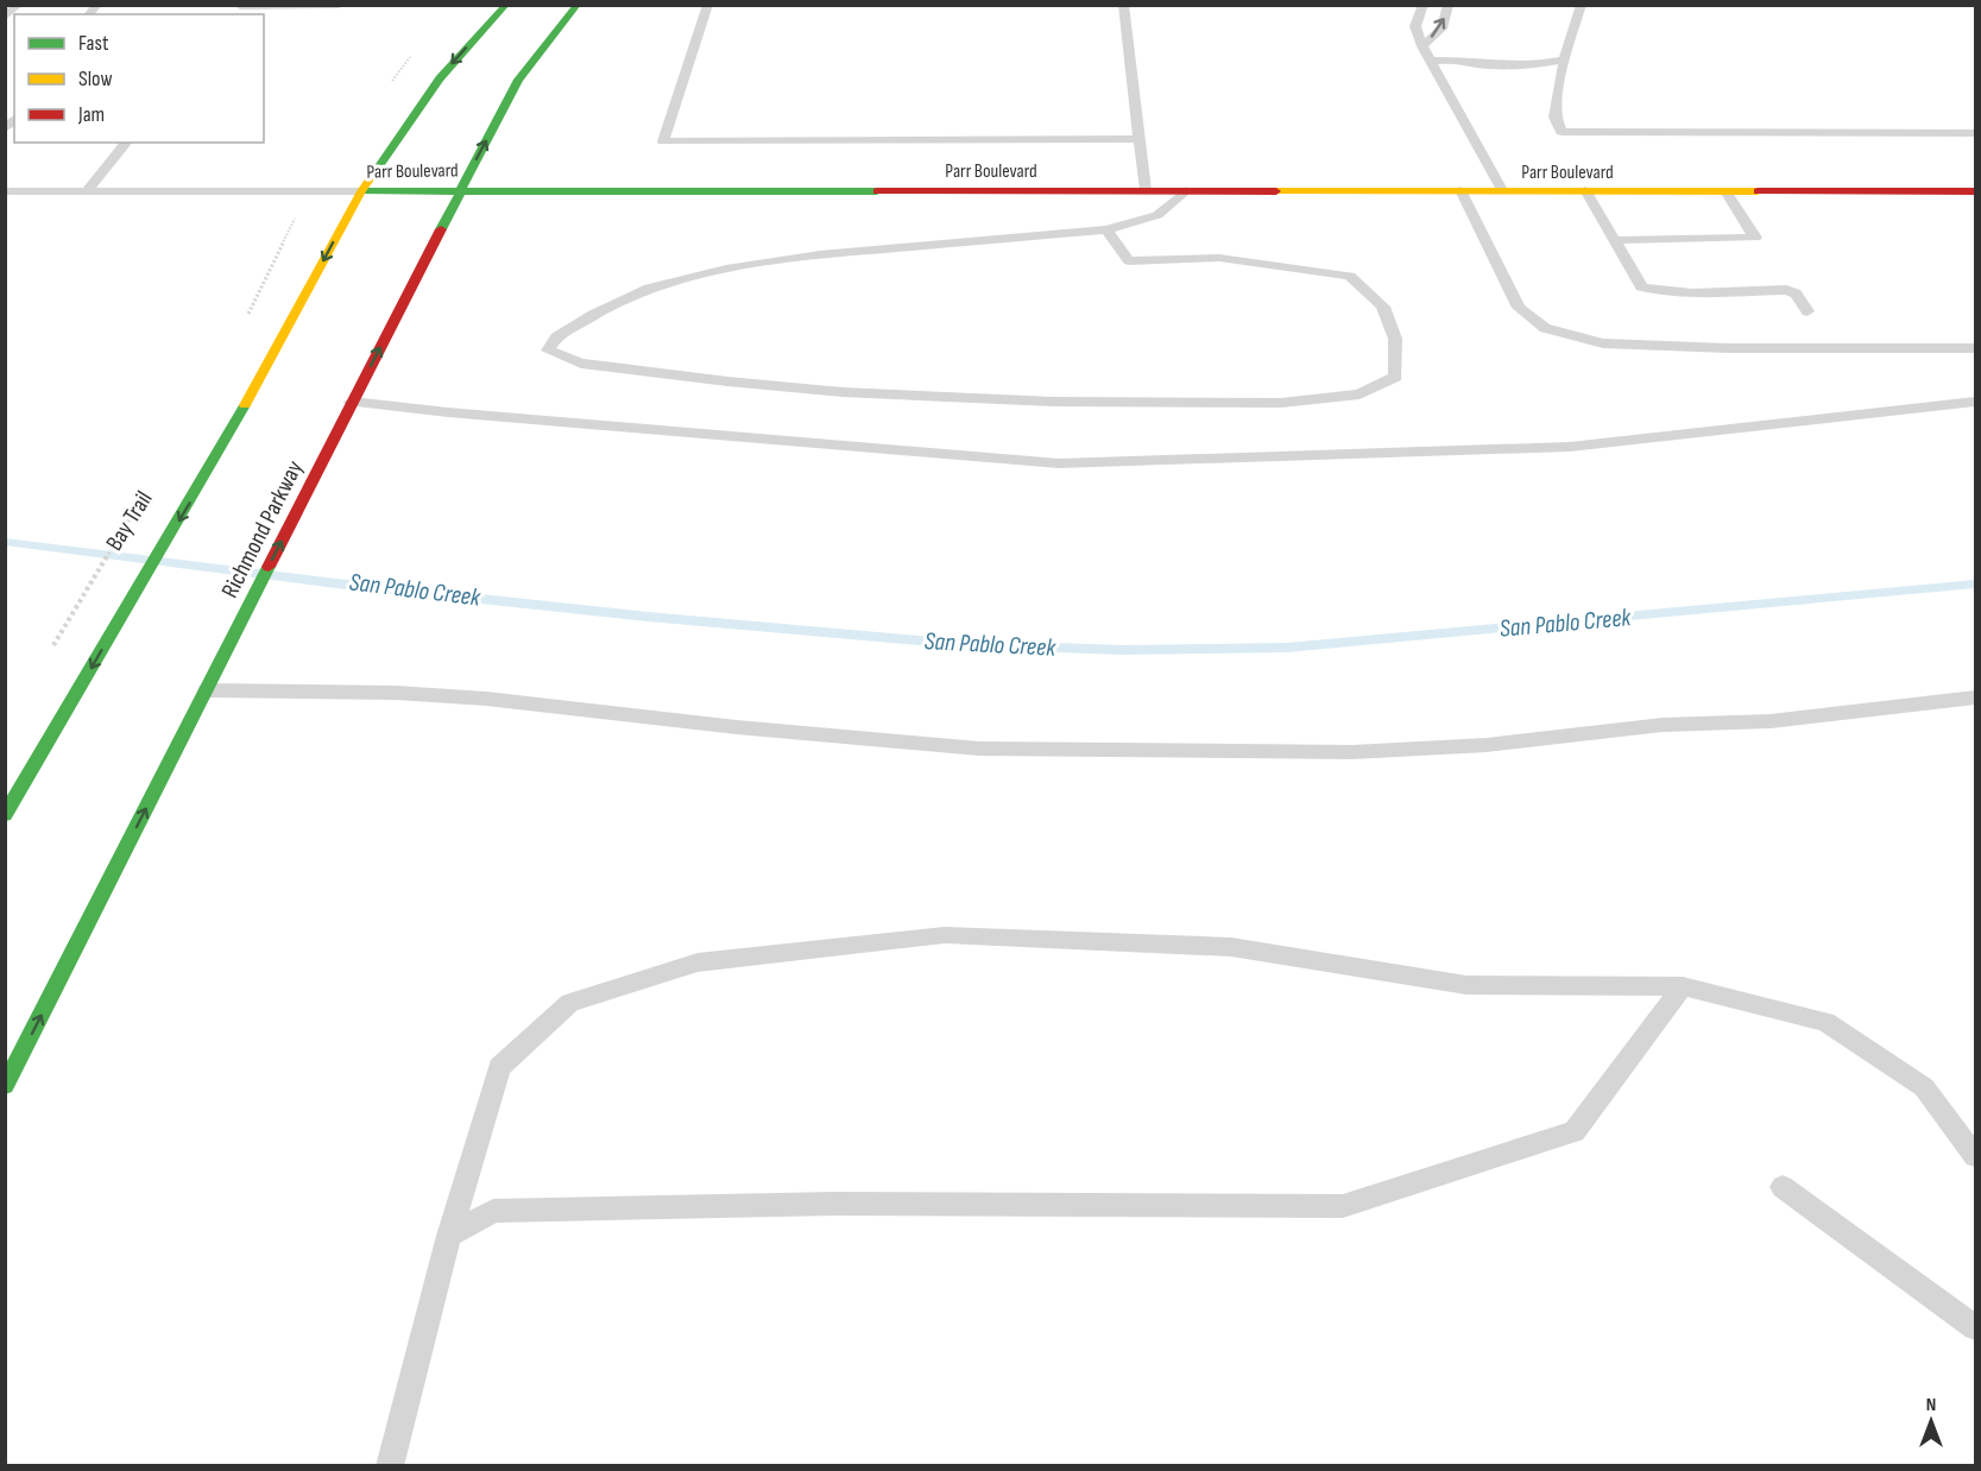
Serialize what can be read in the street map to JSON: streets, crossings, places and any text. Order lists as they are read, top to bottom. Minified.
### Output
{"streets":{"main road":["Parr Boulevard","Richmond Parkway"],"path":["Bay Trail"]},"crossings":[["Parr Boulevard","Richmond Parkway"]],"water":["San Pablo Creek"],"legend":["Fast","Slow","Jam"],"north":"top"}
